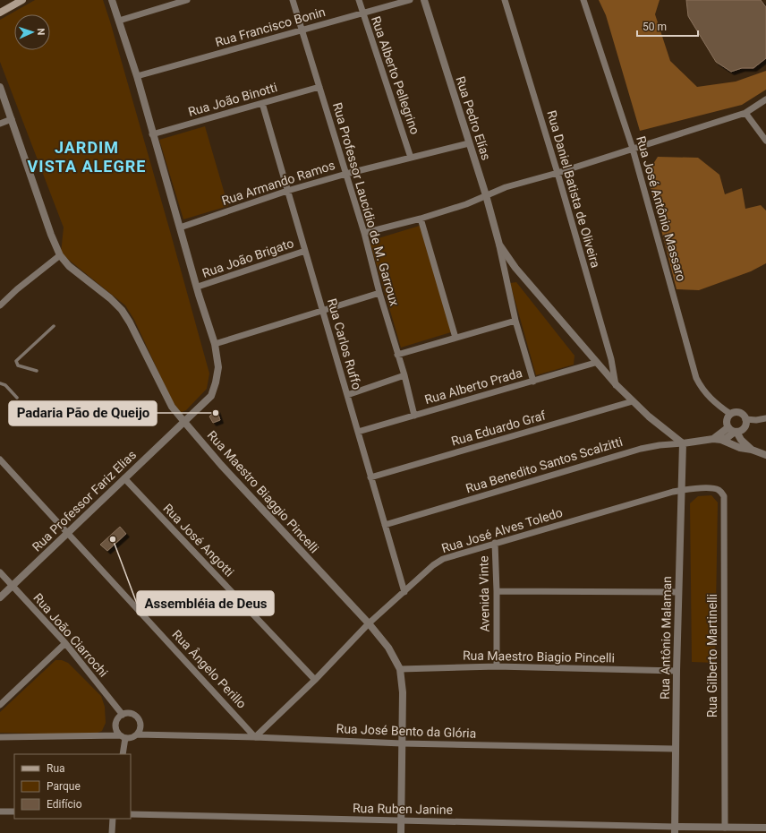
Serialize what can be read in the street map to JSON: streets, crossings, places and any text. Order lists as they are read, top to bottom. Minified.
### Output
{"streets":{"street":["Rua Francisco Bonin","Rua Alberto Pellegrino","Rua João Binotti","Rua Pedro Elías","Rua Armando Ramos","Rua Daniel Batista de Oliveira","Rua Professor Laucídio de M. Garroux","Rua José Antônio Massaro","Rua João Brigato","Rua Carlos Ruffo","Rua Alberto Prada","Rua Eduardo Graf","Rua Benedito Santos Scalzitti","Rua Maestro Biaggio Pincelli","Rua Professor Fariz Elias","Rua José Alves Toledo","Rua José Angotti","Avenida Vinte","Rua João Ciarrochi","Rua Antônio Malaman","Rua Gilberto Martinelli","Rua Maestro Biagio Pincelli","Rua Ângelo Perillo","Rua José Bento da Glória","Rua Ruben Janine"]},"crossings":[["Rua Francisco Bonin","Rua Alberto Pellegrino"],["Rua Francisco Bonin","Rua Professor Laucídio de M. Garroux"],["Rua Francisco Bonin","Rua Professor Fariz Elias"],["Rua Alberto Pellegrino","Rua Armando Ramos"],["Rua João Binotti","Rua Professor Laucídio de M. Garroux"],["Rua João Binotti","Rua Carlos Ruffo"],["Rua João Binotti","Rua Professor Fariz Elias"],["Rua Pedro Elías","Rua Armando Ramos"],["Rua Pedro Elías","Rua Daniel Batista de Oliveira"],["Rua Pedro Elías","Rua Alberto Prada"],["Rua Pedro Elías","Rua Eduardo Graf"],["Rua Pedro Elías","Rua Benedito Santos Scalzitti"],["Rua Pedro Elías","Rua Antônio Malaman"],["Rua Armando Ramos","Rua Professor Laucídio de M. Garroux"],["Rua Armando Ramos","Rua Carlos Ruffo"],["Rua Armando Ramos","Rua Professor Fariz Elias"],["Rua Professor Laucídio de M. Garroux","Rua Alberto Prada"],["Rua José Antônio Massaro","Rua Benedito Santos Scalzitti"],["Rua João Brigato","Rua Carlos Ruffo"],["Rua João Brigato","Rua Professor Fariz Elias"],["Rua Carlos Ruffo","Rua Alberto Prada"],["Rua Carlos Ruffo","Rua Eduardo Graf"],["Rua Carlos Ruffo","Rua Benedito Santos Scalzitti"],["Rua Carlos Ruffo","Rua José Alves Toledo"],["Rua Benedito Santos Scalzitti","Rua Antônio Malaman"],["Rua Maestro Biaggio Pincelli","Rua Professor Fariz Elias"],["Rua Maestro Biaggio Pincelli","Rua José Alves Toledo"],["Rua Maestro Biaggio Pincelli","Rua Maestro Biagio Pincelli"],["Rua Maestro Biaggio Pincelli","Rua José Bento da Glória"],["Rua Maestro Biaggio Pincelli","Rua Ruben Janine"],["Rua Professor Fariz Elias","Rua José Angotti"],["Rua Professor Fariz Elias","Rua João Ciarrochi"],["Rua Professor Fariz Elias","Rua Ângelo Perillo"],["Rua José Alves Toledo","Rua José Angotti"],["Rua José Alves Toledo","Avenida Vinte"],["Rua José Alves Toledo","Rua Antônio Malaman"],["Rua José Alves Toledo","Rua Gilberto Martinelli"],["Rua José Alves Toledo","Rua Ângelo Perillo"],["Rua José Alves Toledo","Rua José Bento da Glória"],["Avenida Vinte","Rua Maestro Biagio Pincelli"],["Rua João Ciarrochi","Rua José Bento da Glória"],["Rua Antônio Malaman","Rua Maestro Biagio Pincelli"],["Rua Antônio Malaman","Rua José Bento da Glória"],["Rua Antônio Malaman","Rua Ruben Janine"],["Rua Ângelo Perillo","Rua José Bento da Glória"]],"districts":["JARDIM VISTA ALEGRE"],"places":["Padaria Pão de Queijo","Assembléia de Deus"],"legend":["Rua","Parque","Edifício"],"scale_bar":"50 m","north":"right"}
